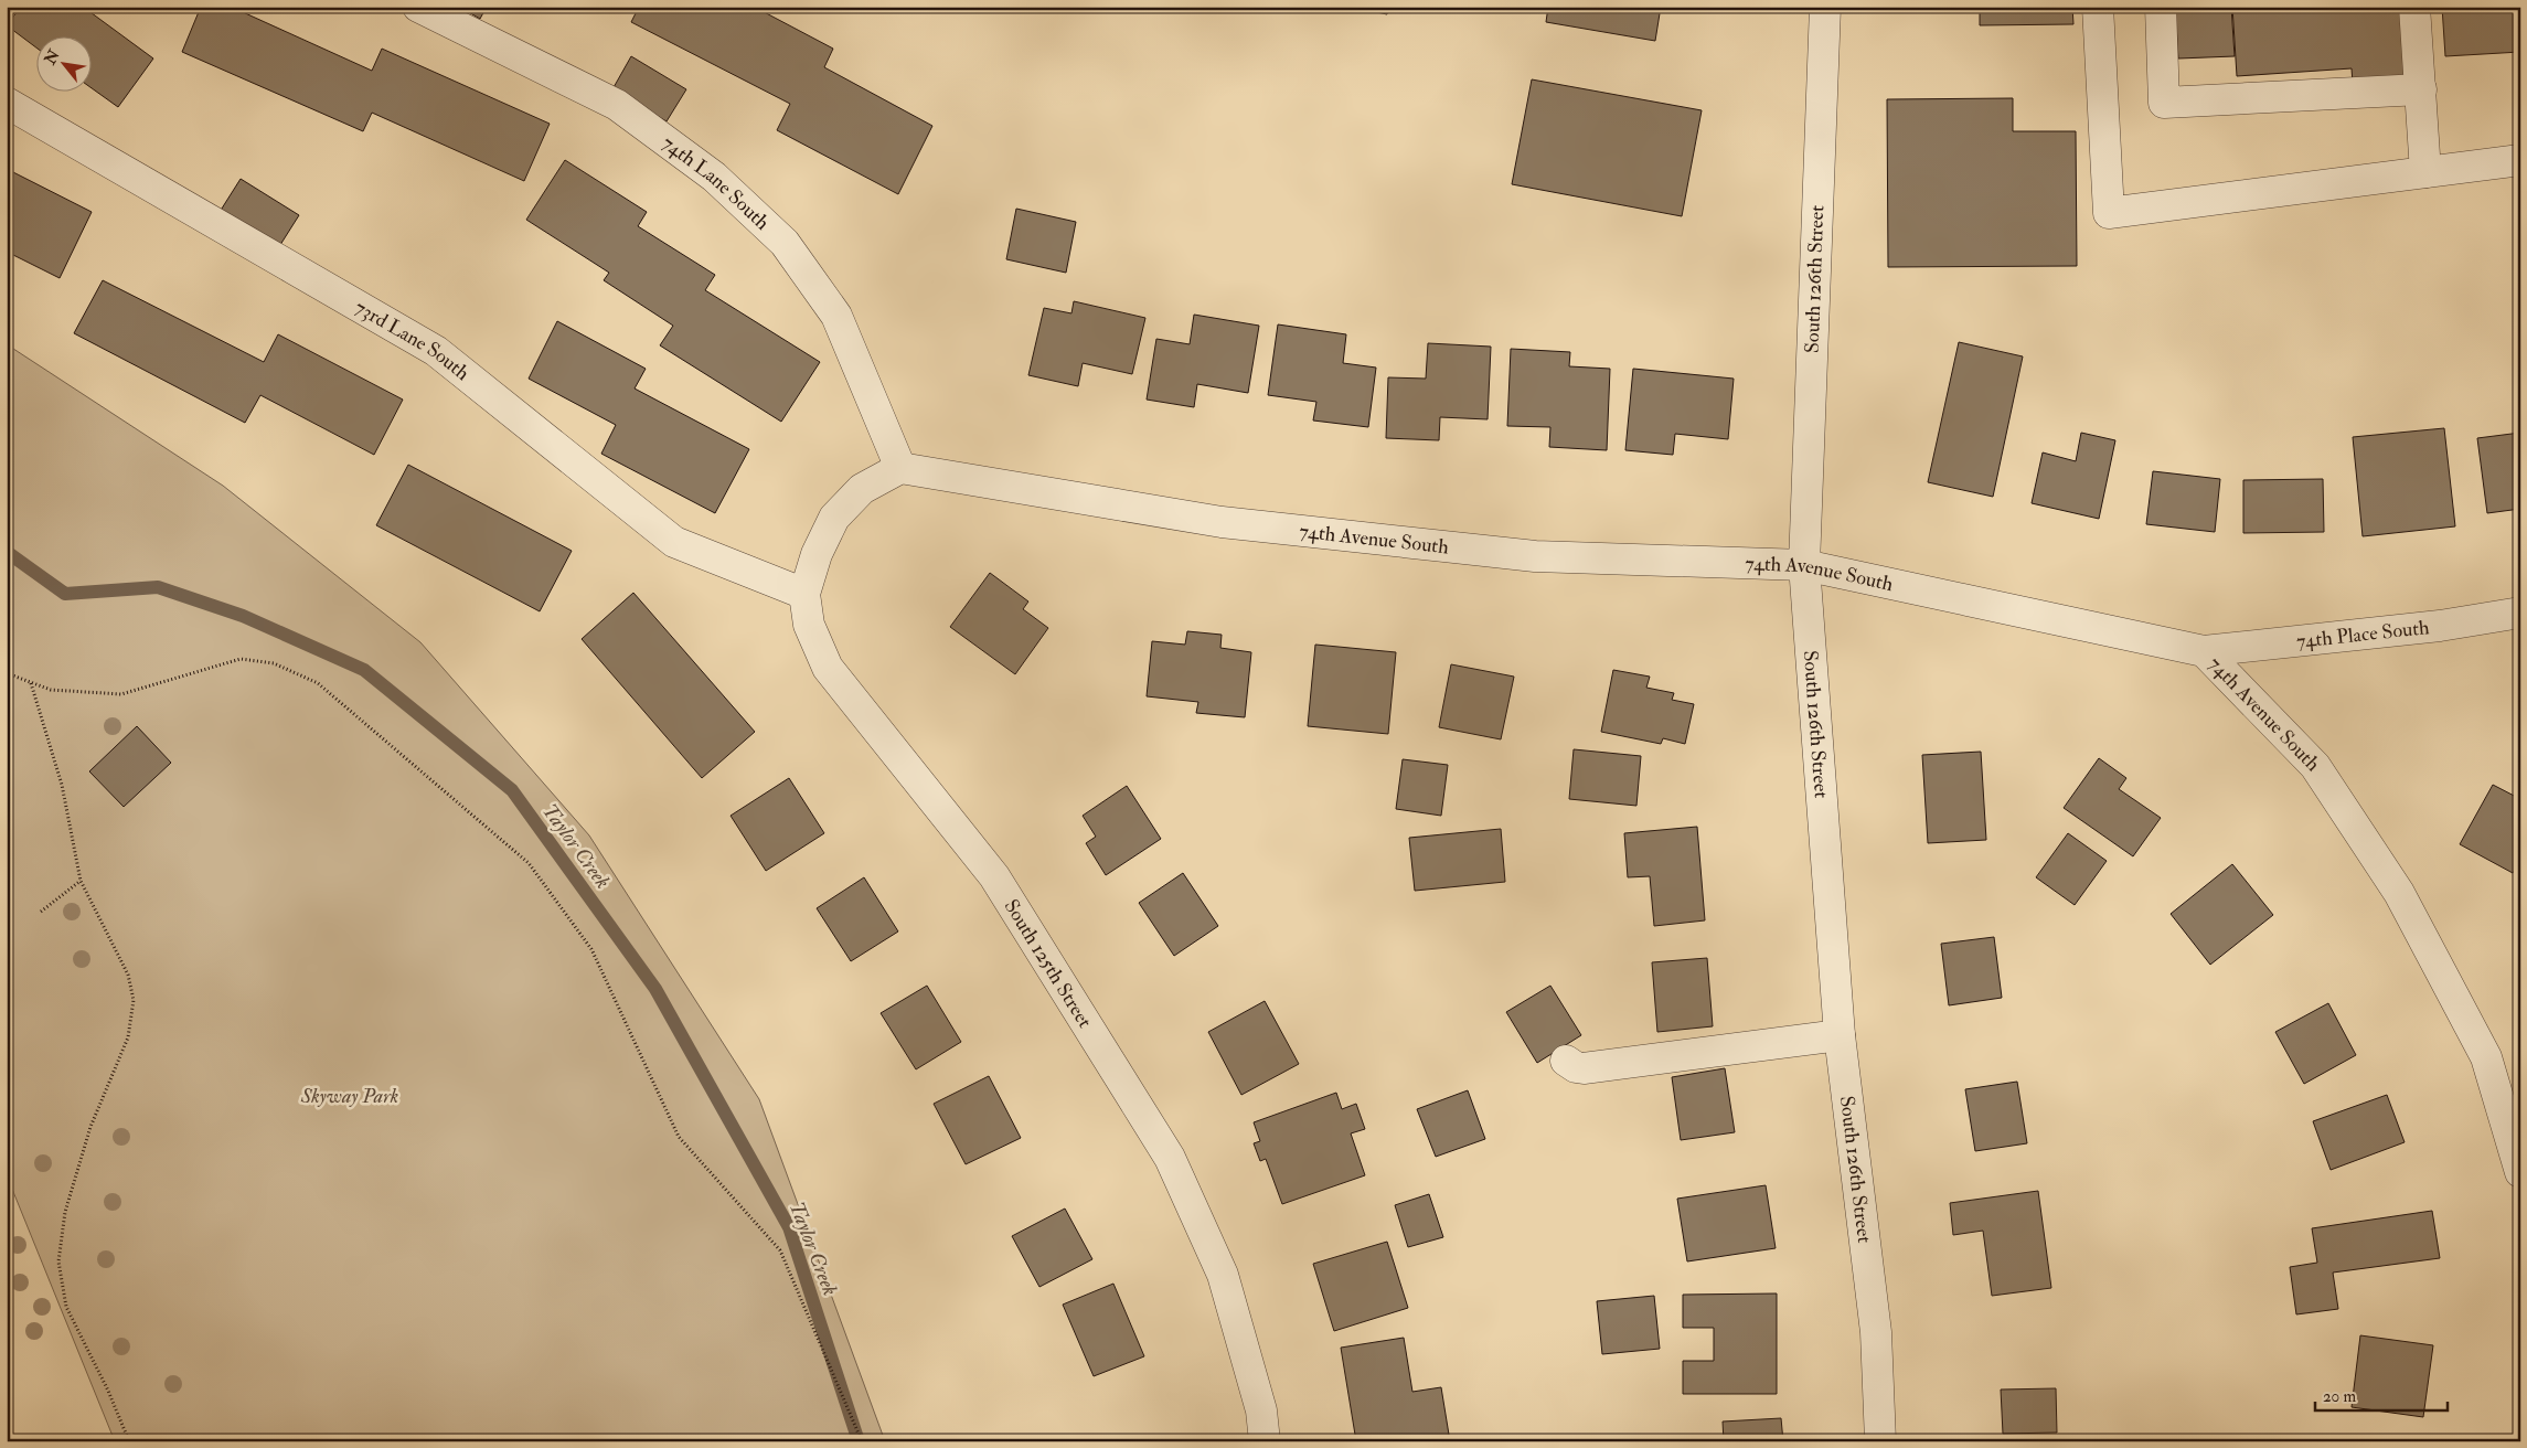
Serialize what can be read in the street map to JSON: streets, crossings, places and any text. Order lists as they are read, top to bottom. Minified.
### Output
{"streets":{"street":["74th Lane South","South 126th Street","73rd Lane South","74th Avenue South","74th Place South","South 125th Street"]},"crossings":[["74th Lane South","74th Avenue South"],["74th Lane South","South 125th Street"],["South 126th Street","74th Avenue South"],["73rd Lane South","South 125th Street"],["74th Avenue South","74th Place South"],["74th Avenue South","South 125th Street"]],"water":["Taylor Creek"],"parks":["Skyway Park"],"scale_bar":"20 m","north":"top left"}
